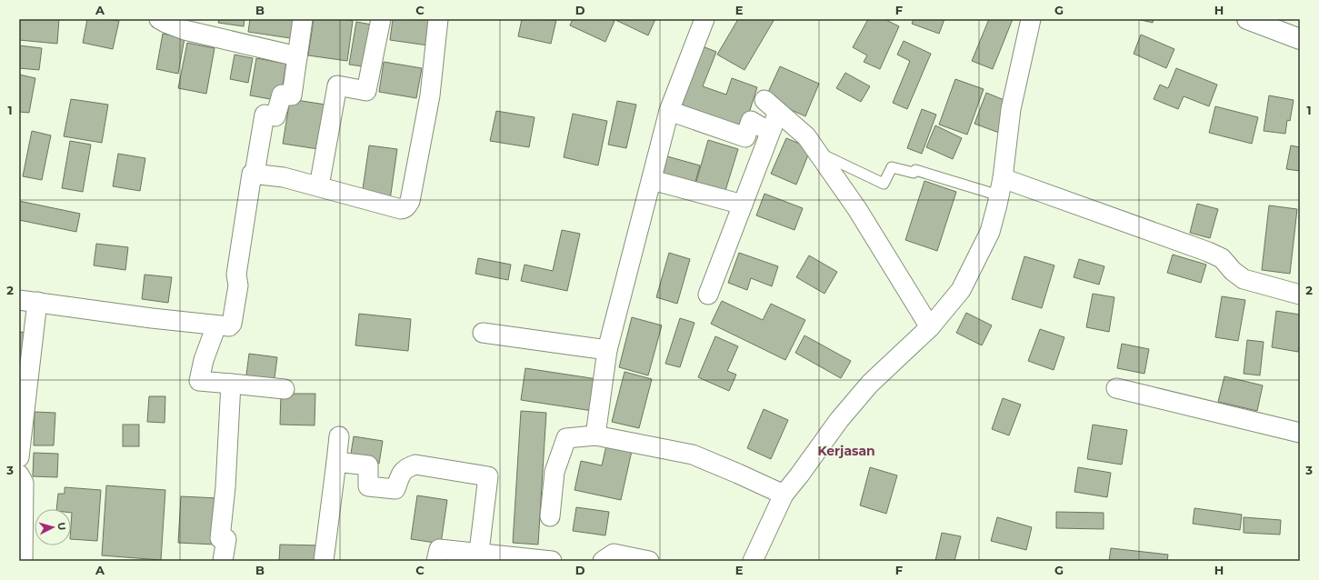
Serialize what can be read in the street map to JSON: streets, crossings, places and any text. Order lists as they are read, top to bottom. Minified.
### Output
{"districts":["Kerjasan"],"north":"right","grid":{"columns":["A","B","C","D","E","F","G","H"],"rows":["1","2","3"]}}
